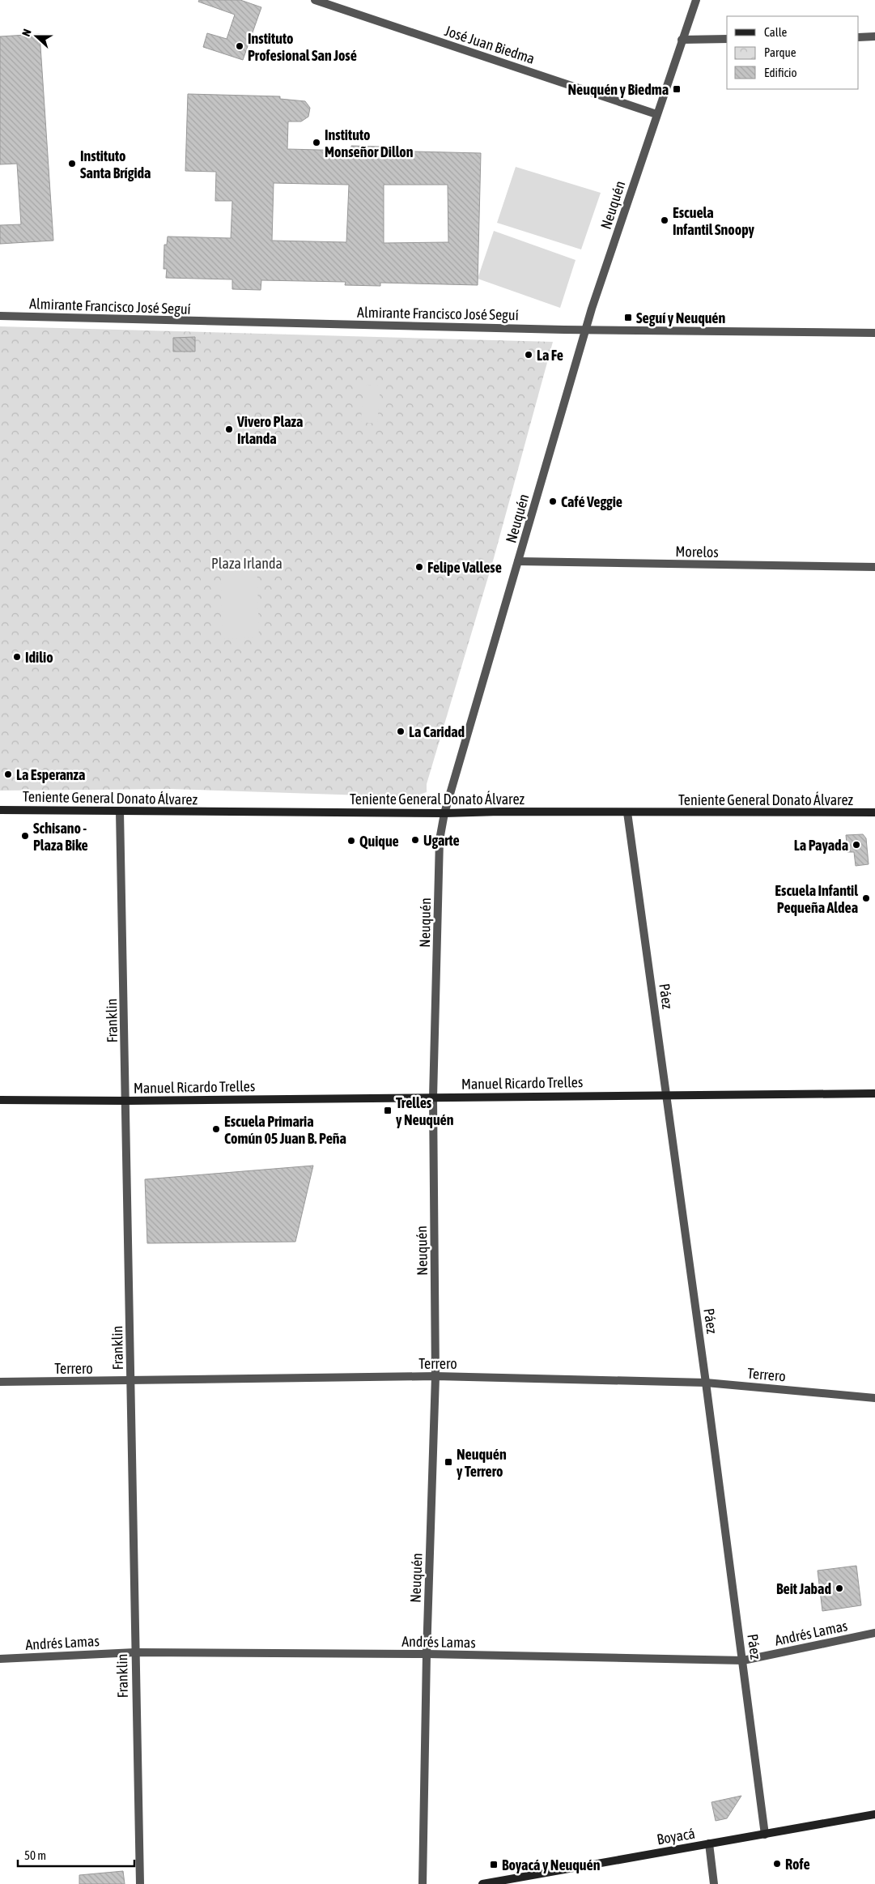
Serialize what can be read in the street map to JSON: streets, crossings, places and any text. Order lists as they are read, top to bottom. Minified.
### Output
{"streets":{"street":["José Juan Biedma","Neuquén","Almirante Francisco José Seguí","Morelos","Teniente General Donato Álvarez","Páez","Franklin","Manuel Ricardo Trelles","Terrero","Andrés Lamas","Boyacá"]},"crossings":[["José Juan Biedma","Neuquén"],["Neuquén","Almirante Francisco José Seguí"],["Neuquén","Morelos"],["Neuquén","Teniente General Donato Álvarez"],["Neuquén","Manuel Ricardo Trelles"],["Neuquén","Terrero"],["Neuquén","Andrés Lamas"],["Teniente General Donato Álvarez","Páez"],["Teniente General Donato Álvarez","Franklin"],["Páez","Manuel Ricardo Trelles"],["Páez","Terrero"],["Páez","Andrés Lamas"],["Páez","Boyacá"],["Franklin","Manuel Ricardo Trelles"],["Franklin","Terrero"],["Franklin","Andrés Lamas"]],"parks":["Plaza Irlanda"],"places":{"other":["Instituto Profesional San José","Instituto Monseñor Dillon","Instituto Santa Brígida","Escuela Infantil Snoopy","La Fe","Vivero Plaza Irlanda","Café Veggie","Felipe Vallese","Idilio","La Caridad","La Esperanza","Schisano - Plaza Bike","Ugarte","Quique","La Payada","Escuela Infantil Pequeña Aldea","Escuela Primaria Común 05 Juan B. Peña","Beit Jabad","Rofe"],"transit":["Neuquén y Biedma","Seguí y Neuquén","Trelles y Neuquén","Neuquén y Terrero","Boyacá y Neuquén"]},"legend":["Calle","Parque","Edificio"],"scale_bar":"50 m","north":"left"}
